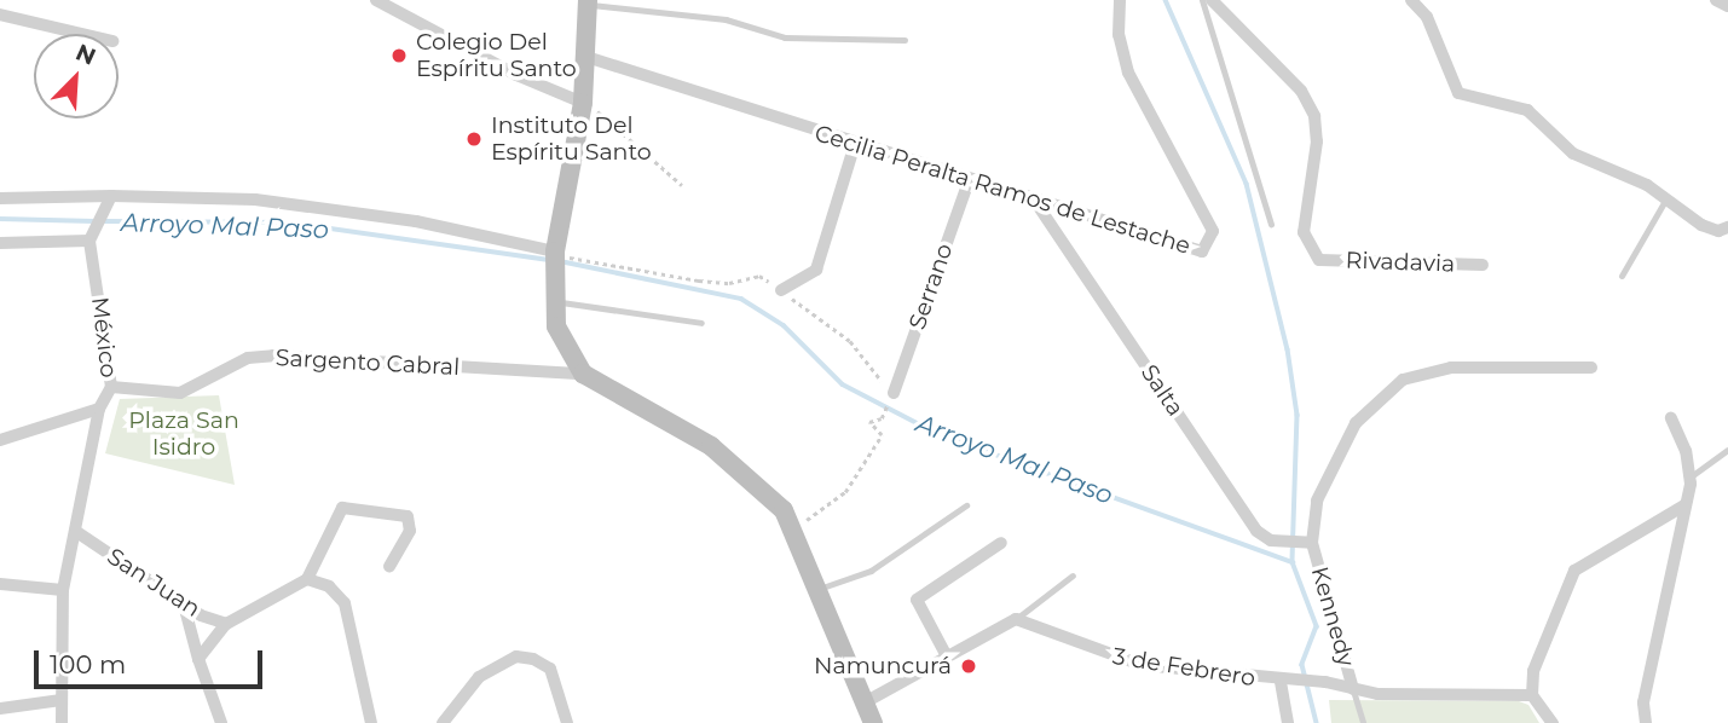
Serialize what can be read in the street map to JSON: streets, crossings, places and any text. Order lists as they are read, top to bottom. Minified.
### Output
{"streets":{"street":["Cecilia Peralta Ramos de Lestache","Rivadavia","Serrano","México","Sargento Cabral","Salta","San Juan","Kennedy","3 de Febrero"]},"crossings":[["Cecilia Peralta Ramos de Lestache","Serrano"],["Cecilia Peralta Ramos de Lestache","Salta"],["México","Sargento Cabral"],["México","San Juan"],["Salta","Kennedy"],["Kennedy","3 de Febrero"]],"water":["Arroyo Mal Paso"],"parks":["Plaza San Isidro"],"places":["Colegio Del Espíritu Santo","Instituto Del Espíritu Santo","Namuncurá"],"scale_bar":"100 m","north":"top right"}
